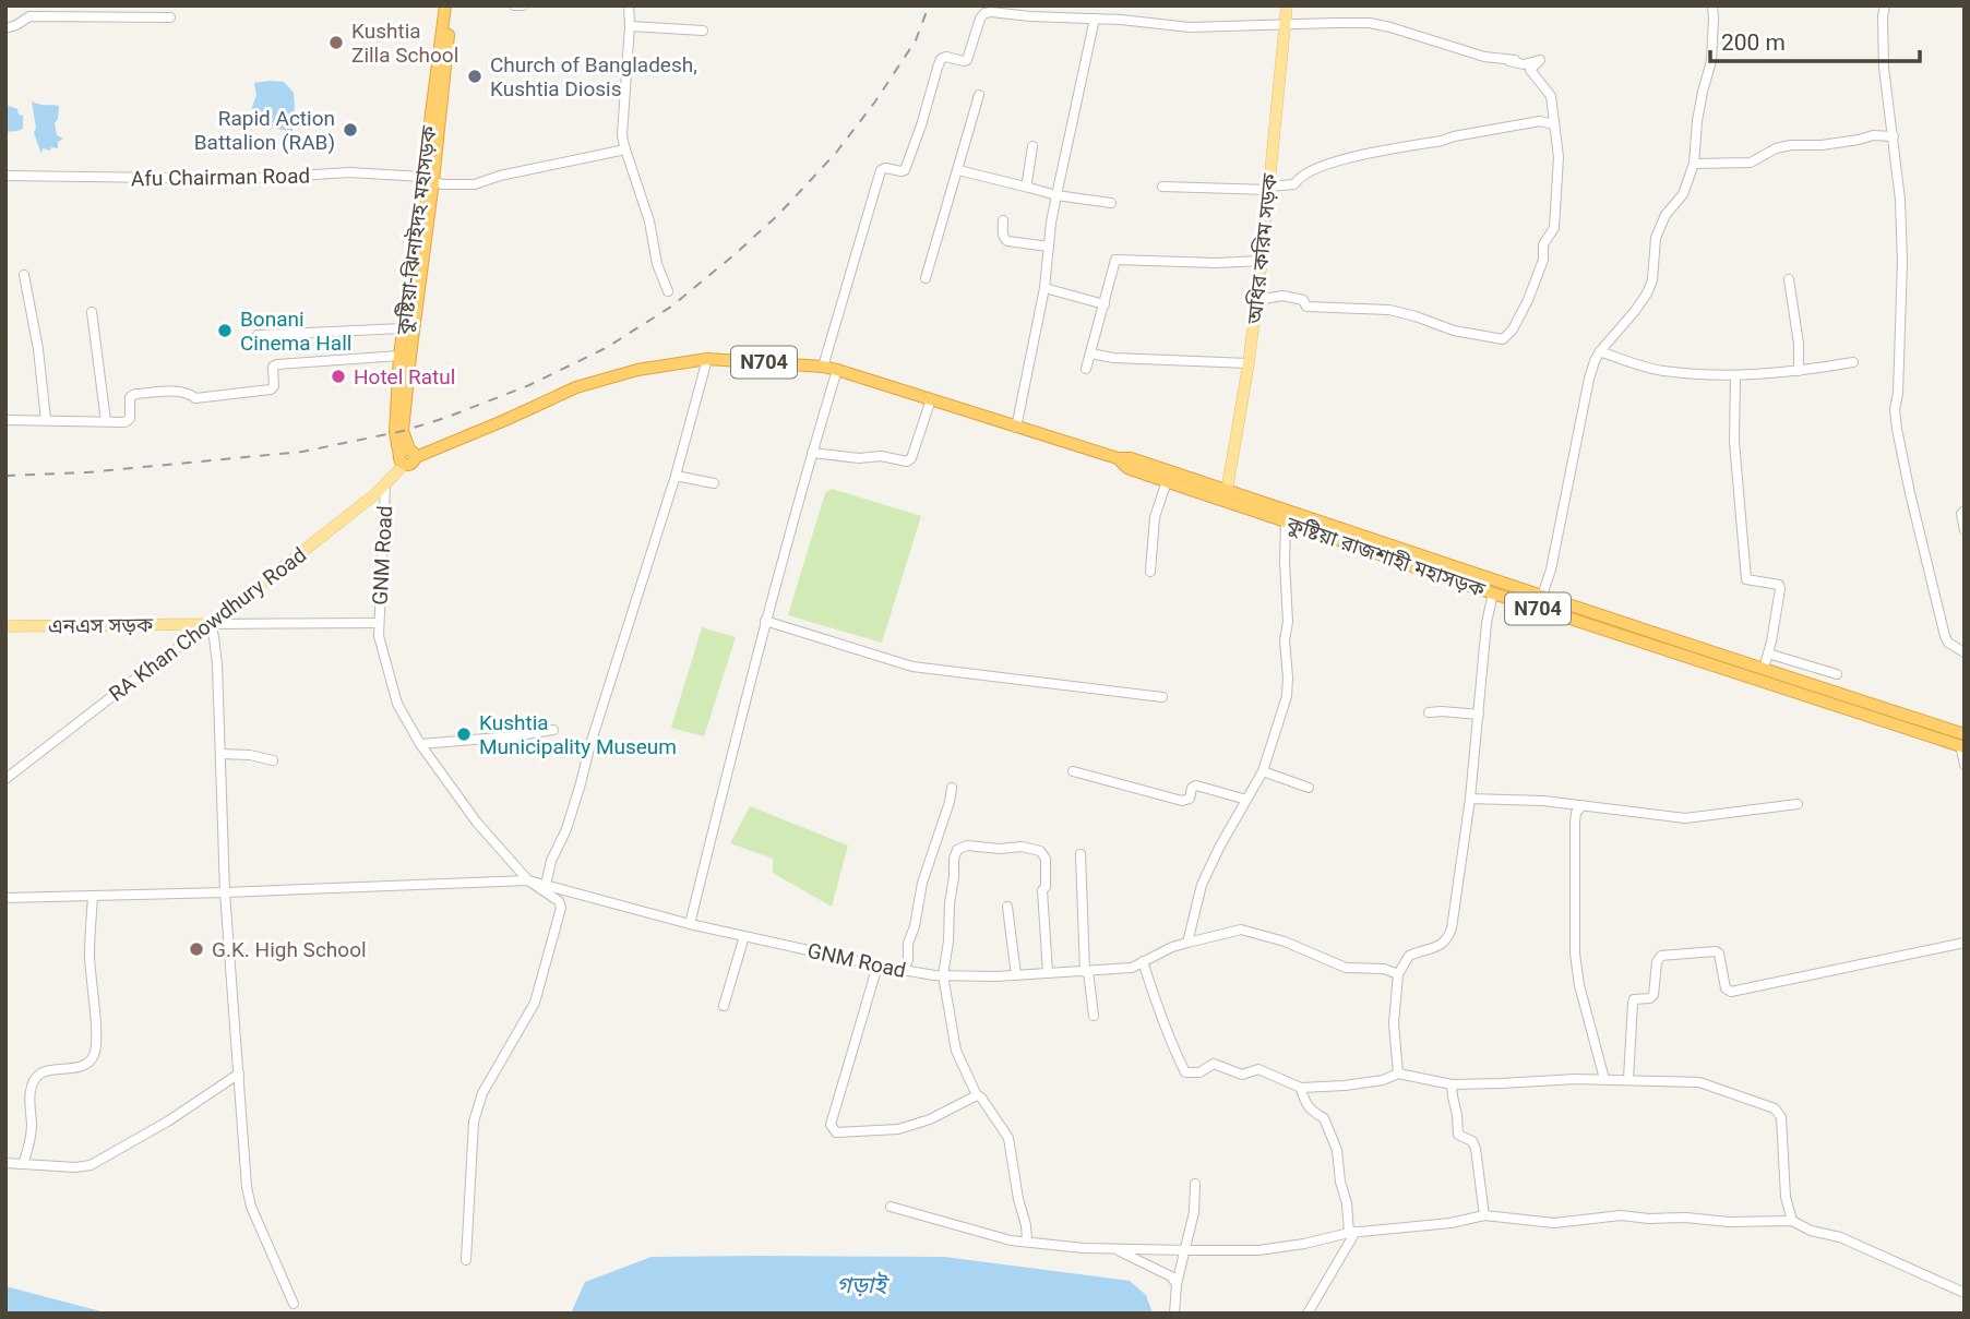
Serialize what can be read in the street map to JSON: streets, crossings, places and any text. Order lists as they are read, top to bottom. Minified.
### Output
{"streets":{"highway":["কুষ্টিয়া-ঝিনাইদহ মহাসড়ক","N704","কুষ্টিয়া রাজশাহী মহাসড়ক"],"main road":["অধির করিম সড়ক","RA Khan Chowdhury Road","এনএস সড়ক"],"street":["Afu Chairman Road","GNM Road"]},"crossings":[["Afu Chairman Road","কুষ্টিয়া-ঝিনাইদহ মহাসড়ক"],["কুষ্টিয়া-ঝিনাইদহ মহাসড়ক","কুষ্টিয়া রাজশাহী মহাসড়ক"],["কুষ্টিয়া-ঝিনাইদহ মহাসড়ক","RA Khan Chowdhury Road"],["অধির করিম সড়ক","কুষ্টিয়া রাজশাহী মহাসড়ক"],["GNM Road","RA Khan Chowdhury Road"],["GNM Road","এনএস সড়ক"],["কুষ্টিয়া রাজশাহী মহাসড়ক","RA Khan Chowdhury Road"],["RA Khan Chowdhury Road","এনএস সড়ক"]],"water":["গড়াই"],"places":["Kushtia Zilla School","Church of Bangladesh, Kushtia Diosis","Rapid Action Battalion (RAB)","Bonani Cinema Hall","Hotel Ratul","Kushtia Municipality Museum","G.K. High School"],"scale_bar":"200 m"}
